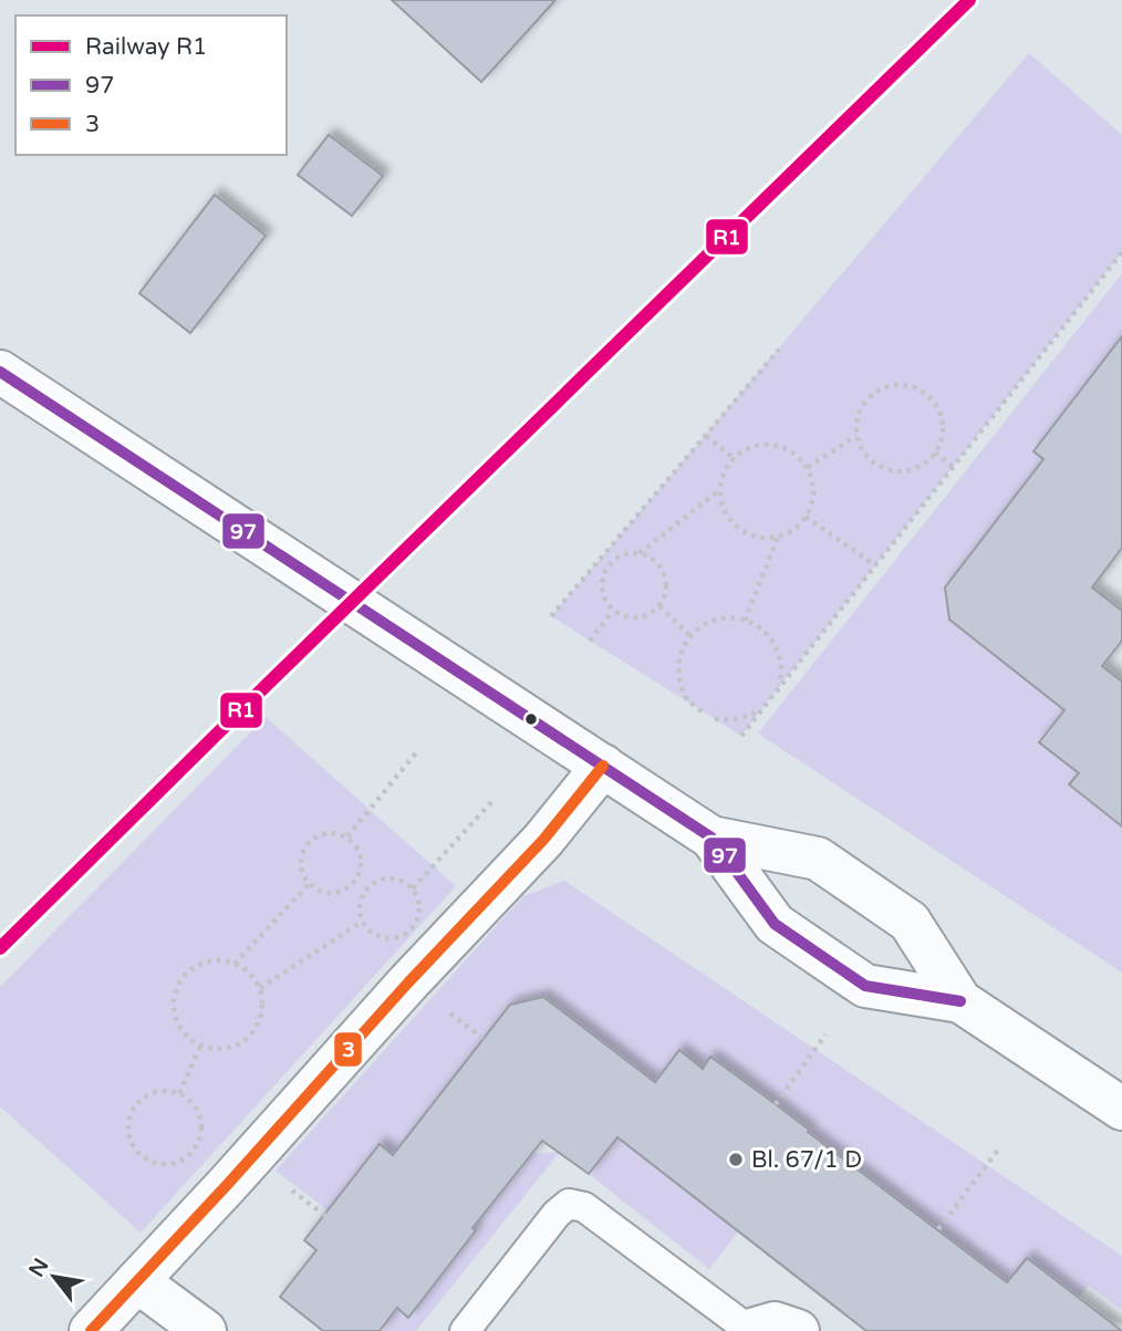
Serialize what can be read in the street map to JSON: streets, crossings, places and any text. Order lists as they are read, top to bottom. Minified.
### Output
{"places":["Bl. 67/1 D"],"lines":["rail line R1","transit line 97","transit line 3"],"legend":["Railway R1","97","3"],"north":"top left"}
